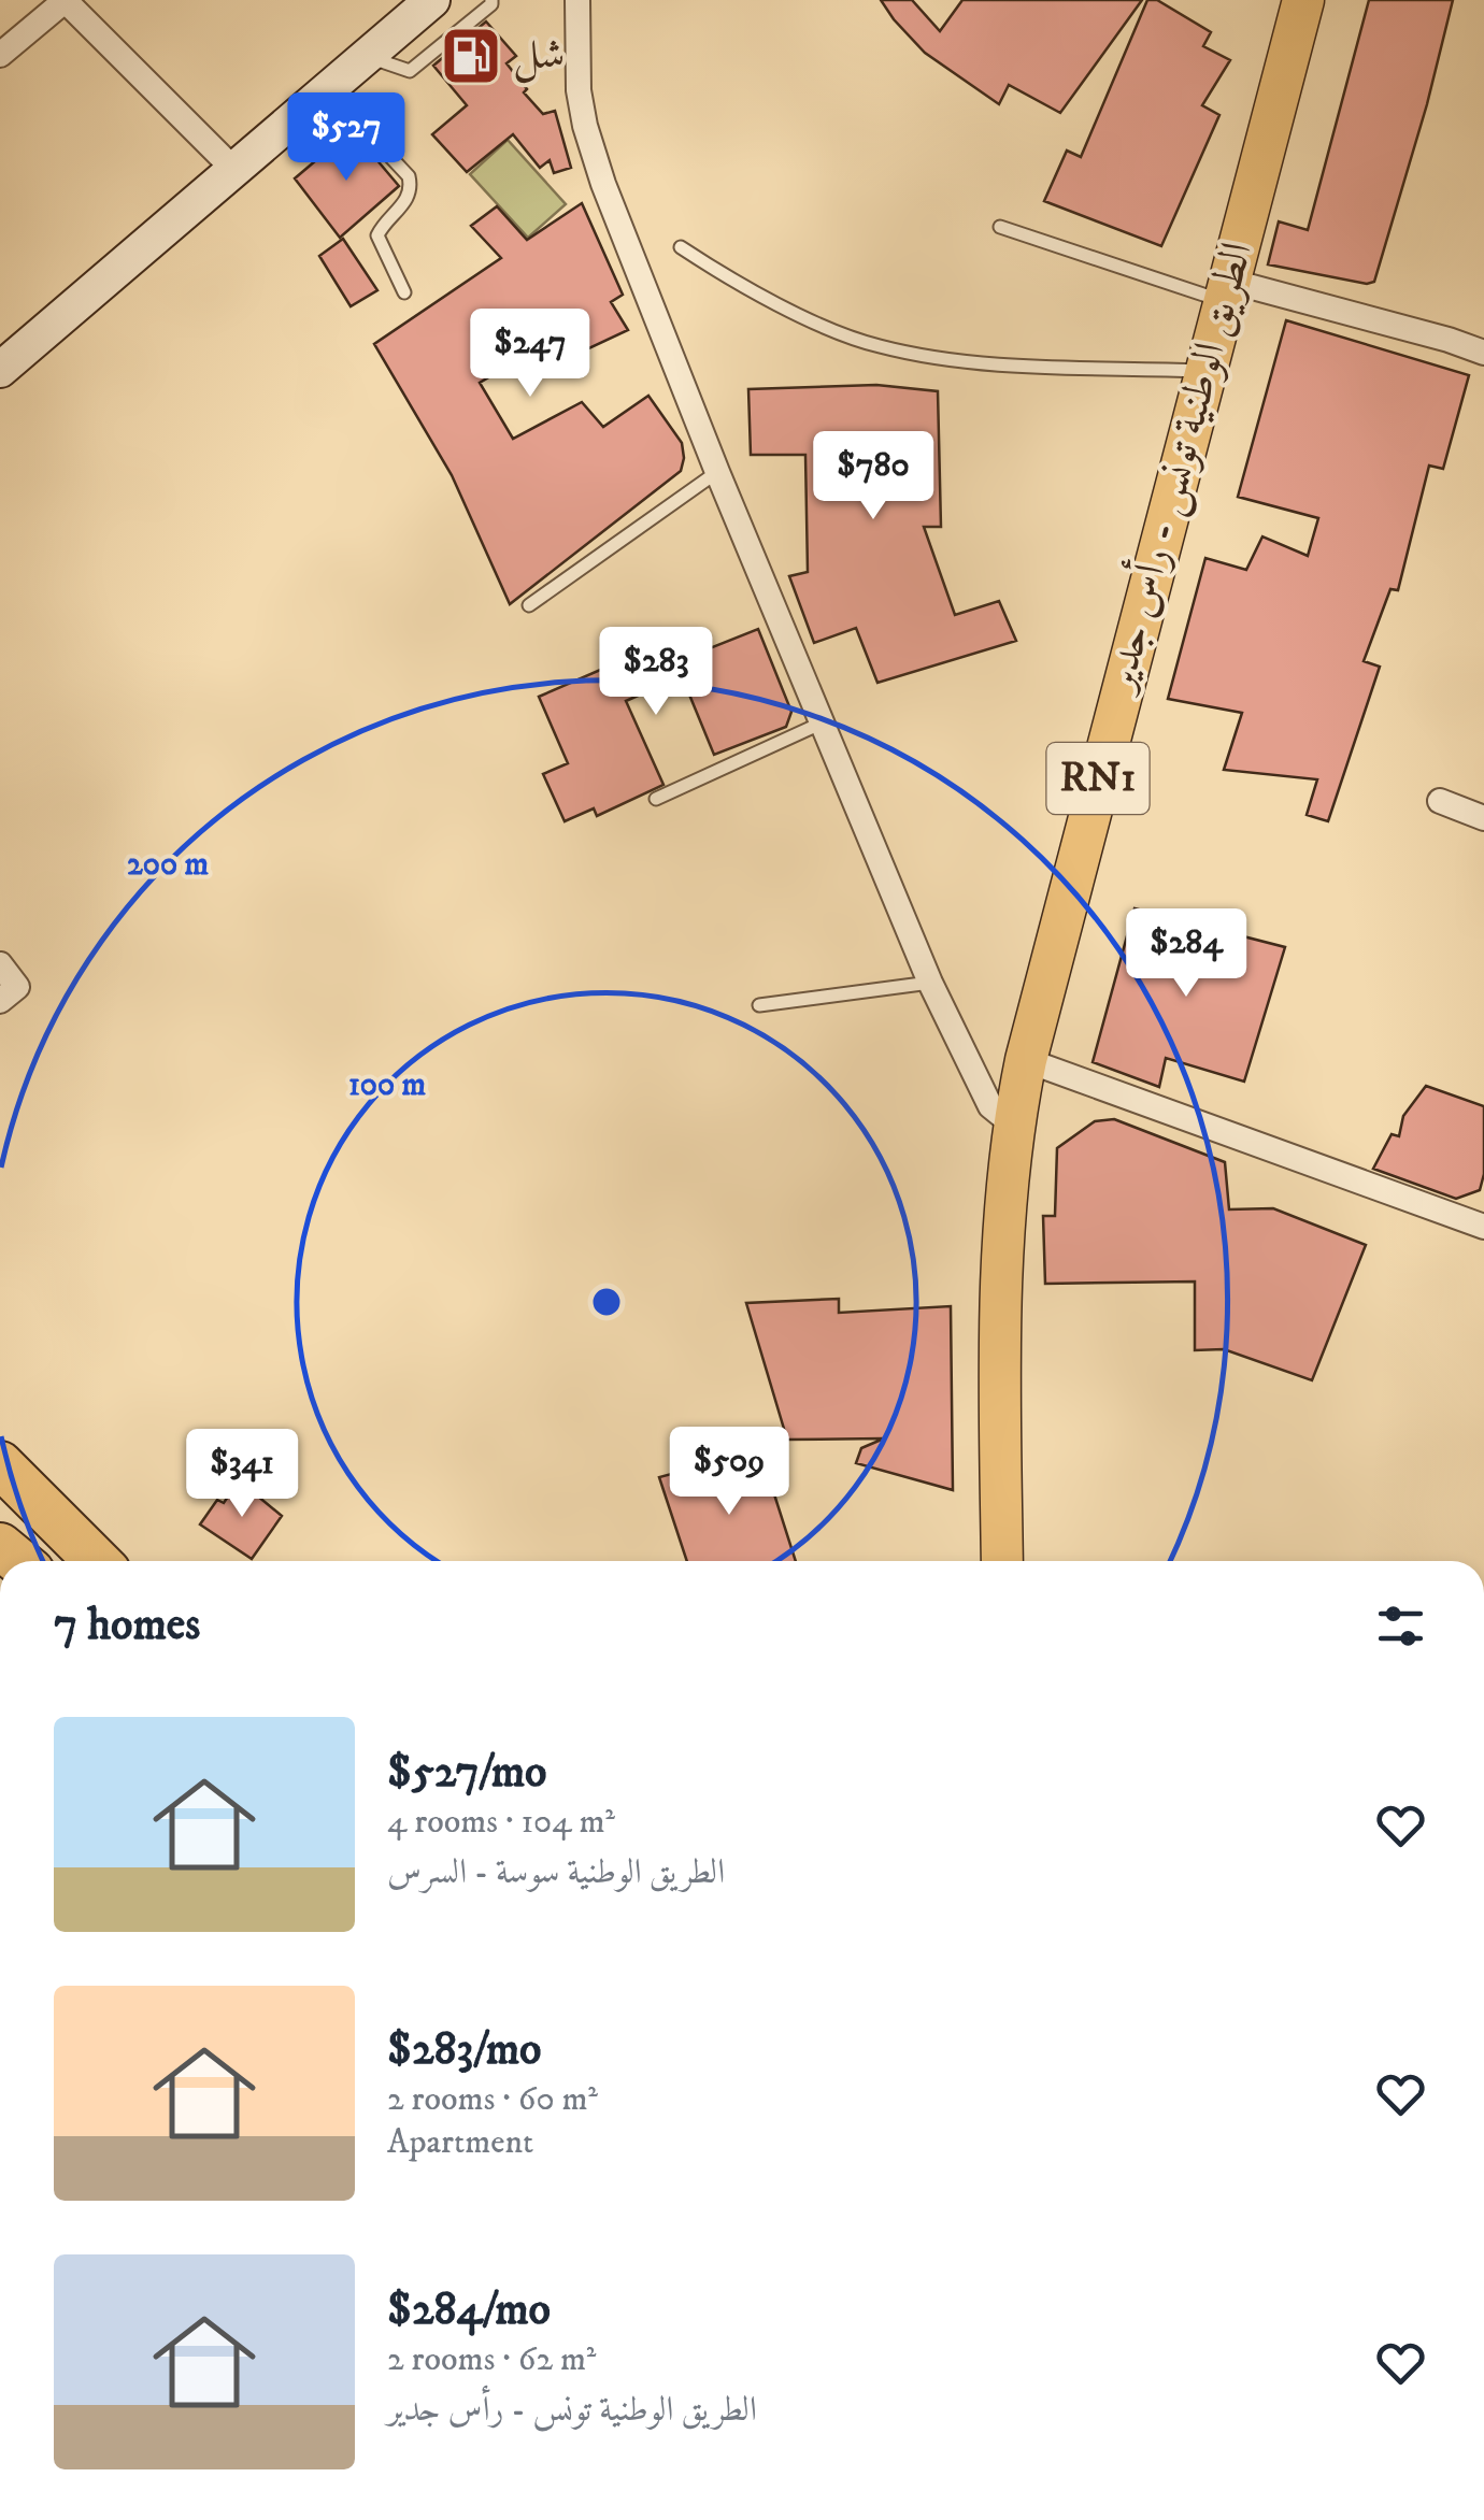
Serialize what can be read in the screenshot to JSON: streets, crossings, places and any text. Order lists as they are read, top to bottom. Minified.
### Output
{"streets":{"main road":["الطريق الوطنية تونس - رأس جدير","RN1"]},"places":{"fuel station":["شل"]},"page":{"price":["$527","$247","$780","$283","$284","$509","$341"],"heading":"7 homes","list":[{"name":"$527/mo","note":"4 rooms · 104 m² · الطريق الوطنية سوسة - السرس"},{"name":"$283/mo","note":"2 rooms · 60 m² · Apartment"},{"name":"$284/mo","note":"2 rooms · 62 m² · الطريق الوطنية تونس - رأس جدير"}]},"rings":["200 m","100 m"]}
